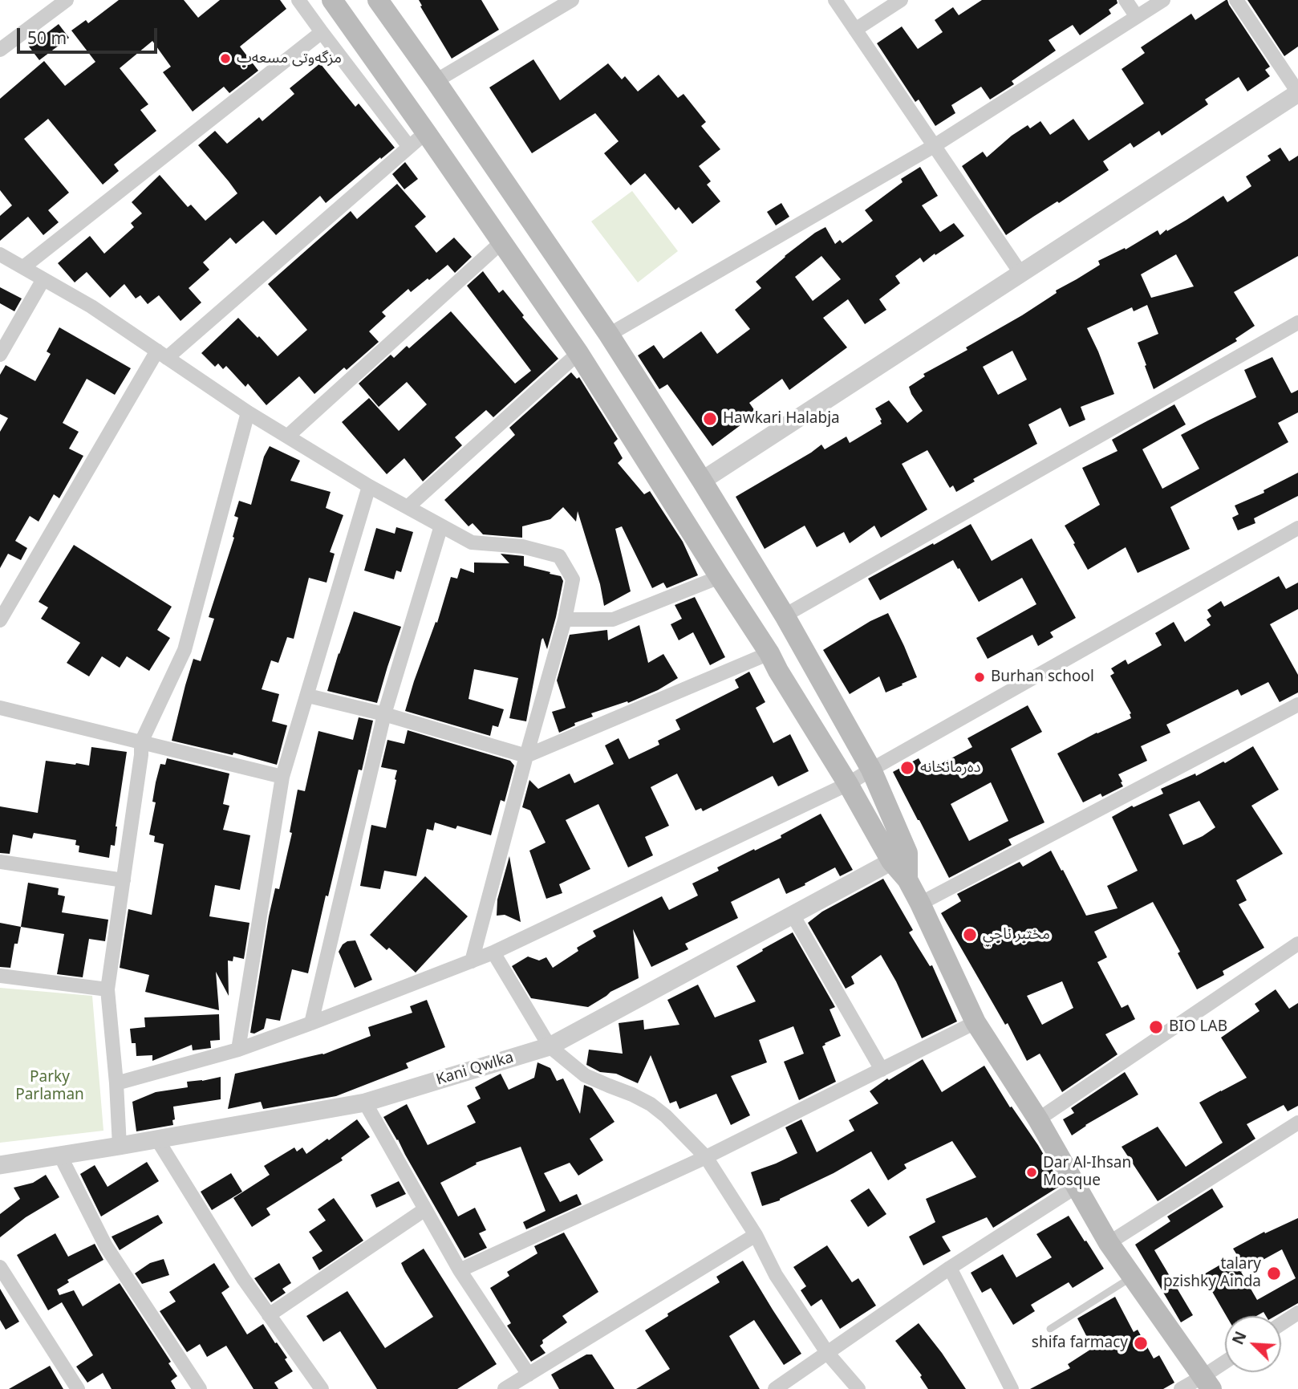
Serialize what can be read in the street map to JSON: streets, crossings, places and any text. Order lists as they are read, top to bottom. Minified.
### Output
{"streets":{"street":["Kani Qwlka"]},"parks":["Parky Parlaman"],"places":["مزگەوتی مسعەب","Hawkari Halabja","Burhan school","دەرمانخانە","مختبر ناجي","BIO LAB","Dar Al-Ihsan Mosque","talary pzishky Ainda","shifa farmacy"],"scale_bar":"50 m","north":"top left"}
